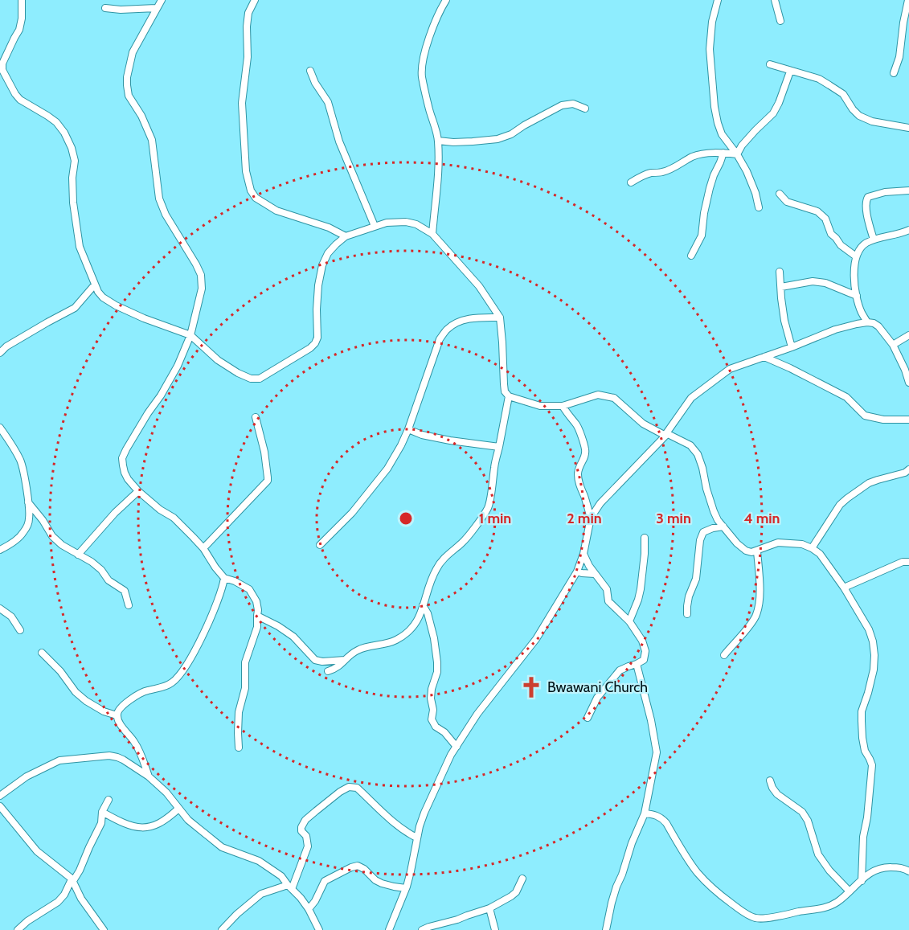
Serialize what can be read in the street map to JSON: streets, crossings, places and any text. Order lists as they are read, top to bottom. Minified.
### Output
{"places":{"church":["Bwawani Church"]},"rings":["1 min","2 min","3 min","4 min"]}
